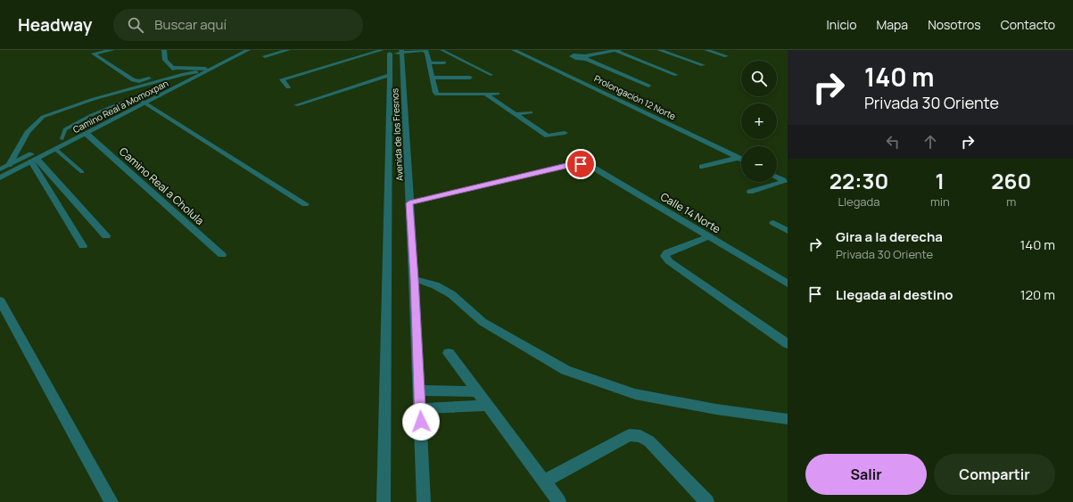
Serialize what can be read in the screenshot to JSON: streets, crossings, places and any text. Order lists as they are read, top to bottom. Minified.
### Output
{"streets":{"street":["Prolongación 12 Norte","Camino Real a Momoxpan","Avenida de los Fresnos","Camino Real a Cholula","Calle 14 Norte"]},"crossings":[["Camino Real a Momoxpan","Camino Real a Cholula"],["Avenida de los Fresnos","Calle 14 Norte"]],"page":{"header":"Headway","search":"Buscar aquí","nav":["Inicio","Mapa","Nosotros","Contacto"],"turn":["140 m","Privada 30 Oriente"],"map_buttons":["+","−"],"eta":["22:30","Llegada","1","min","260","m"],"list":[{"name":"Gira a la derecha","note":"Privada 30 Oriente","value":"140 m"},{"name":"Llegada al destino","value":"120 m"}],"buttons":["Salir","Compartir"]}}
